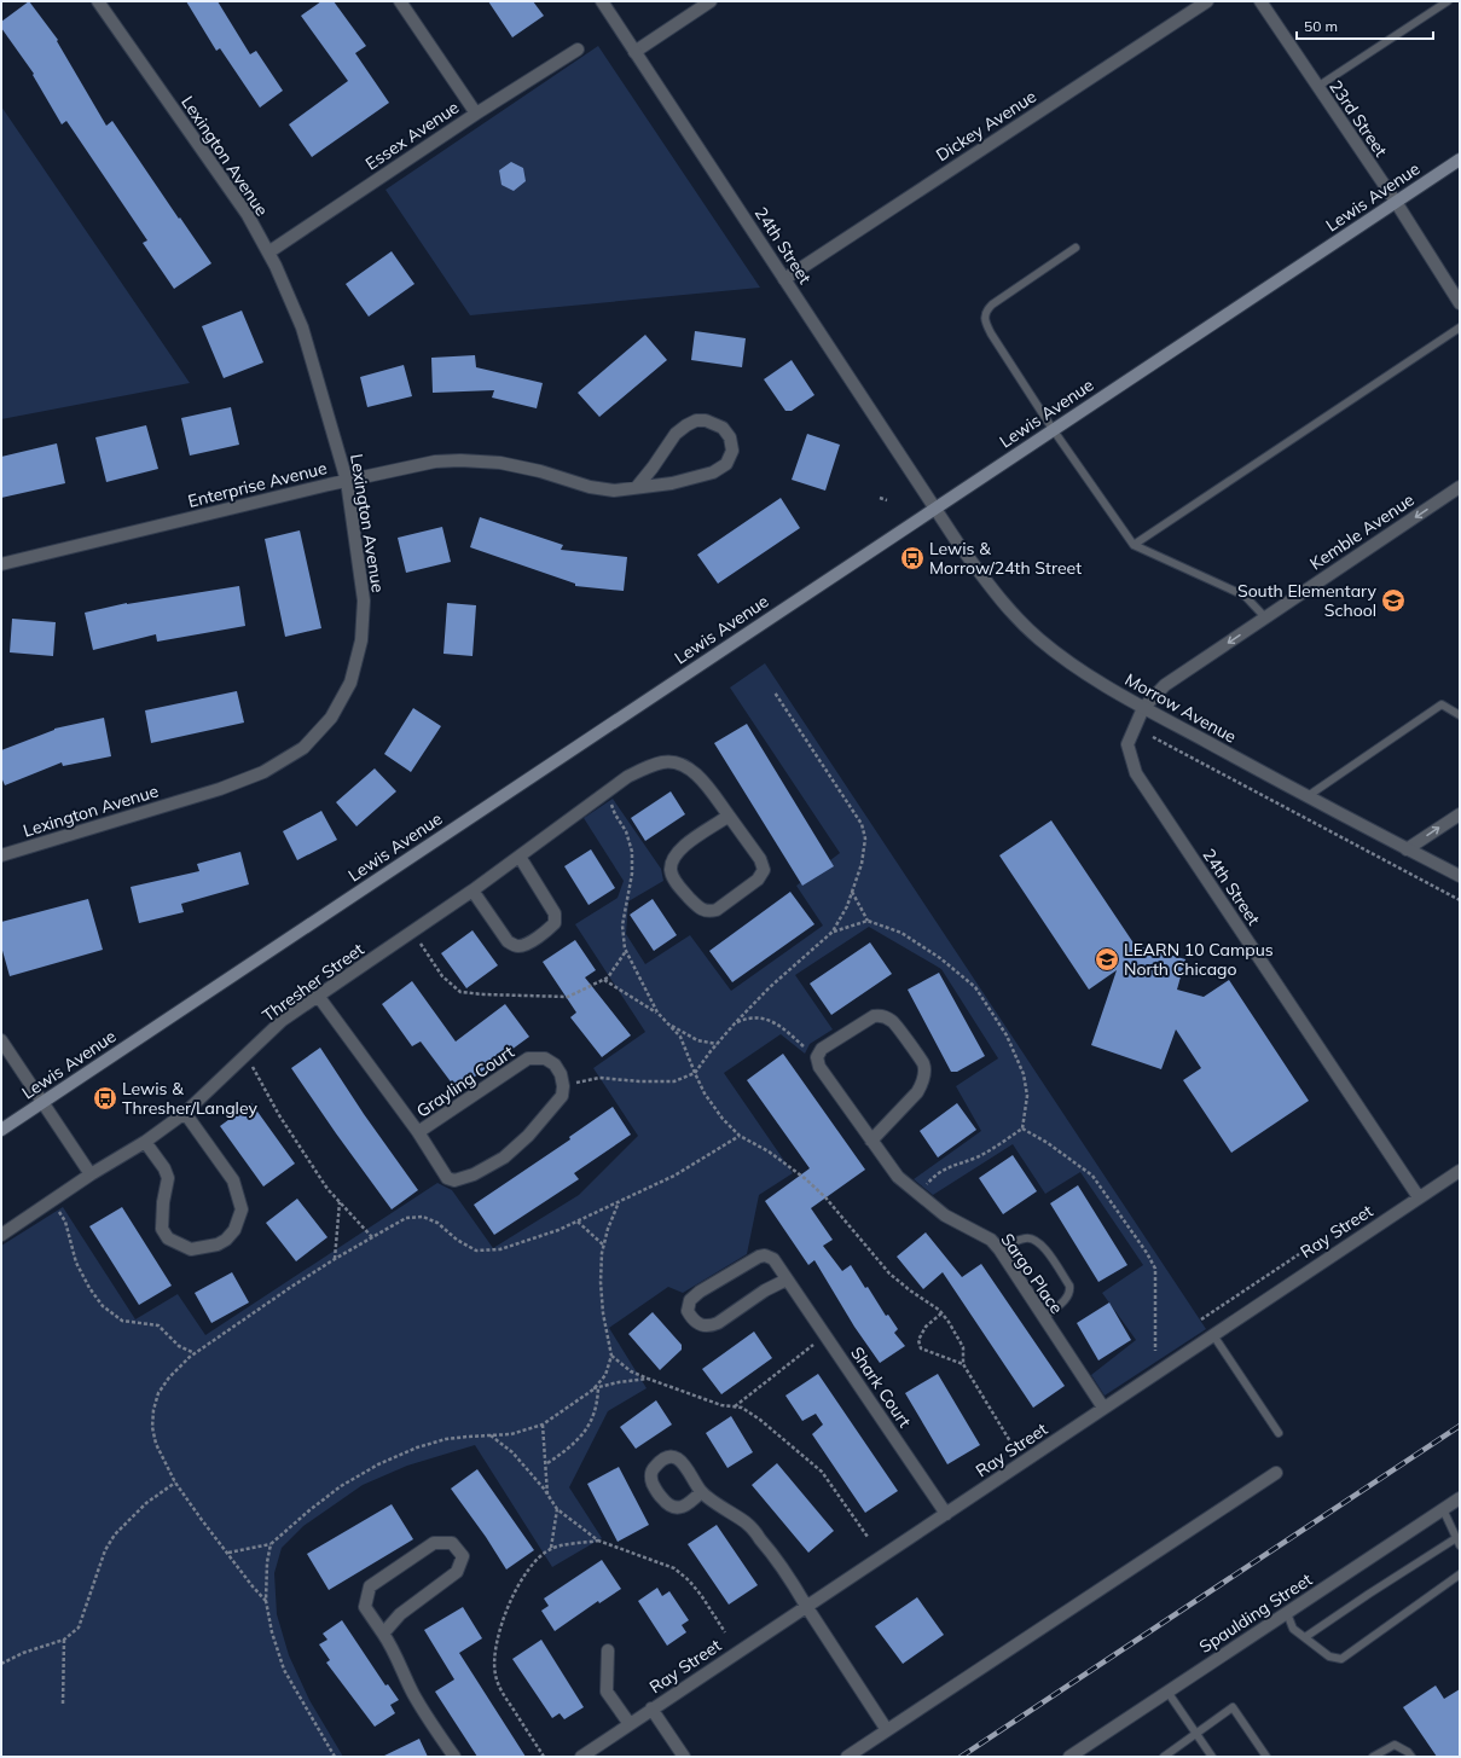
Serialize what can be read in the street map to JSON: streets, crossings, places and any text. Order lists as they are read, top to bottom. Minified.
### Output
{"streets":{"main road":["Lewis Avenue"],"street":["23rd Street","Dickey Avenue","Essex Avenue","Lexington Avenue","24th Street","Enterprise Avenue","Kemble Avenue","Morrow Avenue","Thresher Street","Grayling Court","Ray Street","Sargo Place","Shark Court","Spaulding Street"]},"crossings":[["23rd Street","Lewis Avenue"],["Dickey Avenue","24th Street"],["Essex Avenue","Lexington Avenue"],["Lexington Avenue","Enterprise Avenue"],["Lewis Avenue","24th Street"],["Lewis Avenue","Morrow Avenue"],["24th Street","Kemble Avenue"],["24th Street","Morrow Avenue"],["24th Street","Ray Street"],["Kemble Avenue","Morrow Avenue"],["Thresher Street","Grayling Court"],["Ray Street","Sargo Place"],["Ray Street","Shark Court"]],"one_way":["Kemble Avenue"],"places":{"bus stop":["Lewis & Morrow/24th Street","Lewis & Thresher/Langley"],"school or university":["South Elementary School","LEARN 10 Campus North Chicago"]},"scale_bar":"50 m"}
